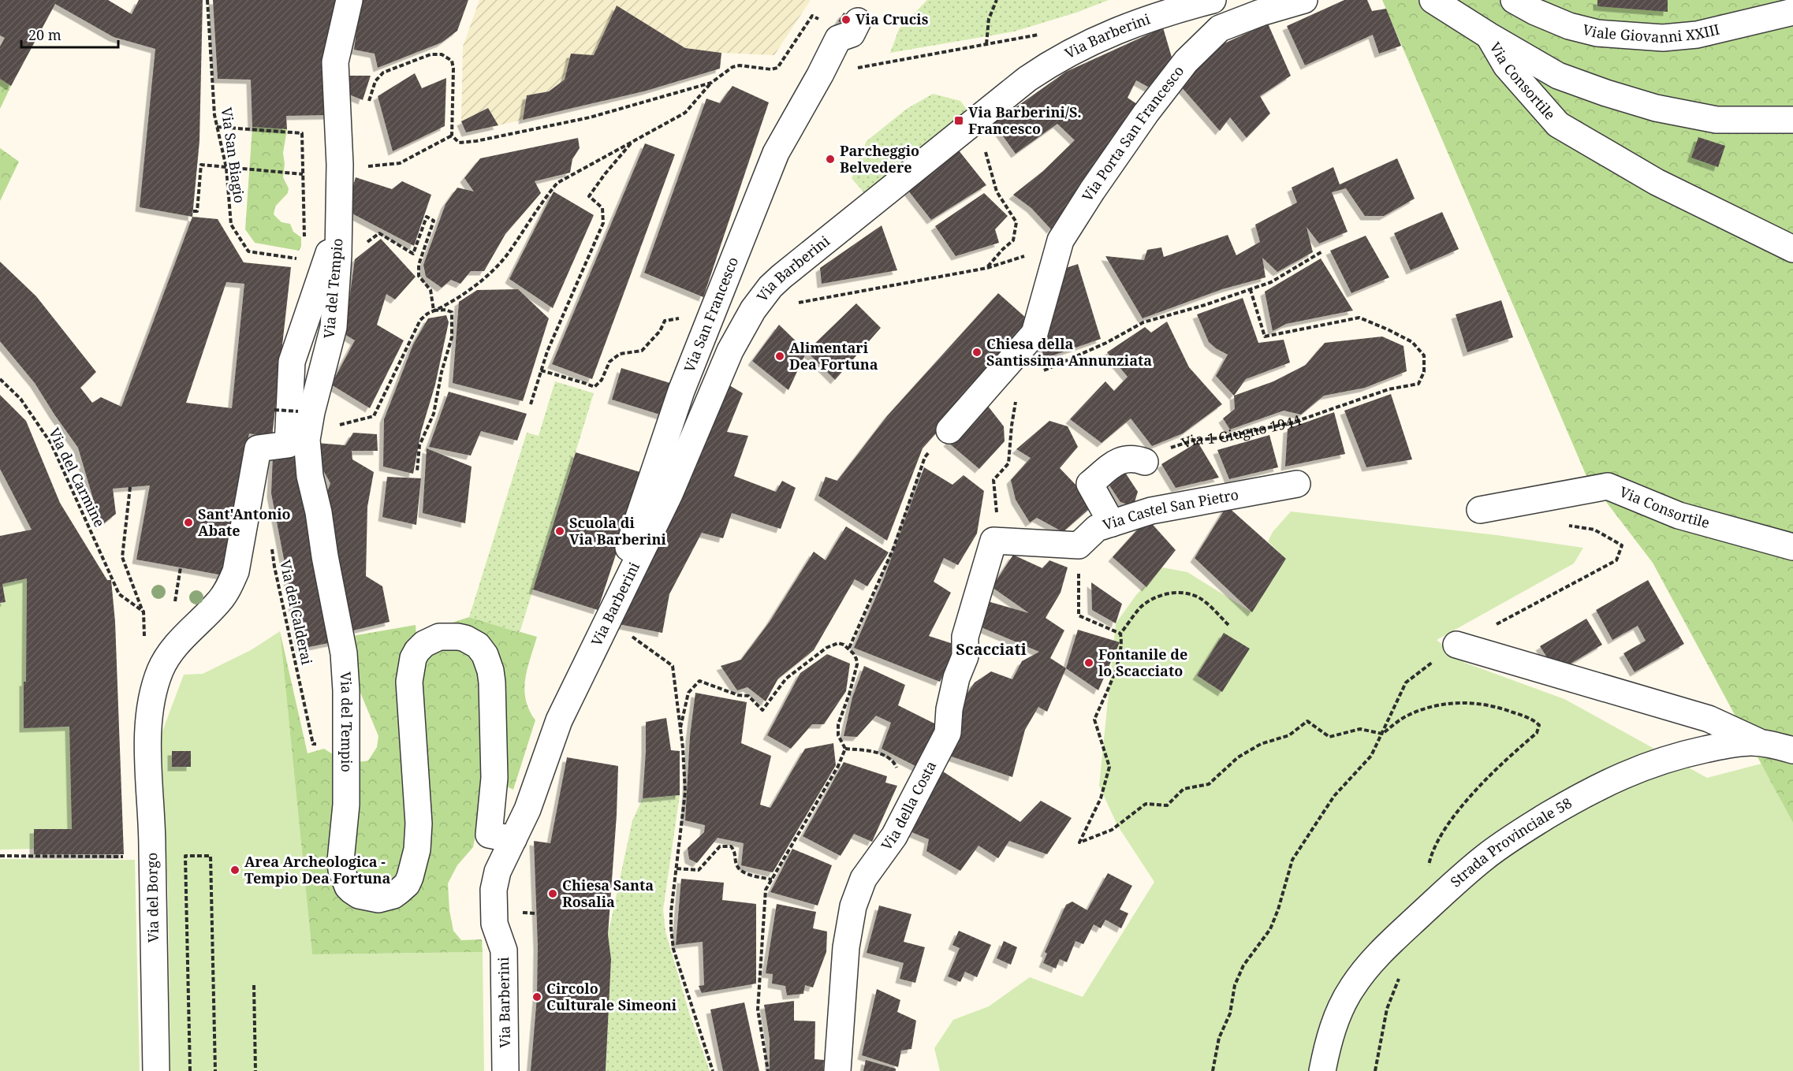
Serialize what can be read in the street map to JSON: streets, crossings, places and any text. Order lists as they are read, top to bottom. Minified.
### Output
{"streets":{"street":["Viale Giovanni XXIII","Via Barberini","Via Consortile","Via Porta San Francesco","Via del Tempio","Via San Francesco","Via Castel San Pietro","Via della Costa","Strada Provinciale 58","Via del Borgo"],"path":["Via San Biagio","Via 1 Giugno 1944","Via del Carmine","Via dei Calderai"]},"crossings":[["Via Barberini","Via del Tempio"],["Via Barberini","Via San Francesco"],["Via del Tempio","Via dei Calderai"],["Via del Tempio","Via del Borgo"]],"districts":["Scacciati"],"places":{"other":["Via Crucis","Parcheggio Belvedere","Chiesa della Santissima Annunziata","Alimentari Dea Fortuna","Sant'Antonio Abate","Scuola di Via Barberini","Fontanile de lo Scacciato","Area Archeologica - Tempio Dea Fortuna","Chiesa Santa Rosalia","Circolo Culturale Simeoni"],"transit":["Via Barberini/S. Francesco"]},"scale_bar":"20 m"}
